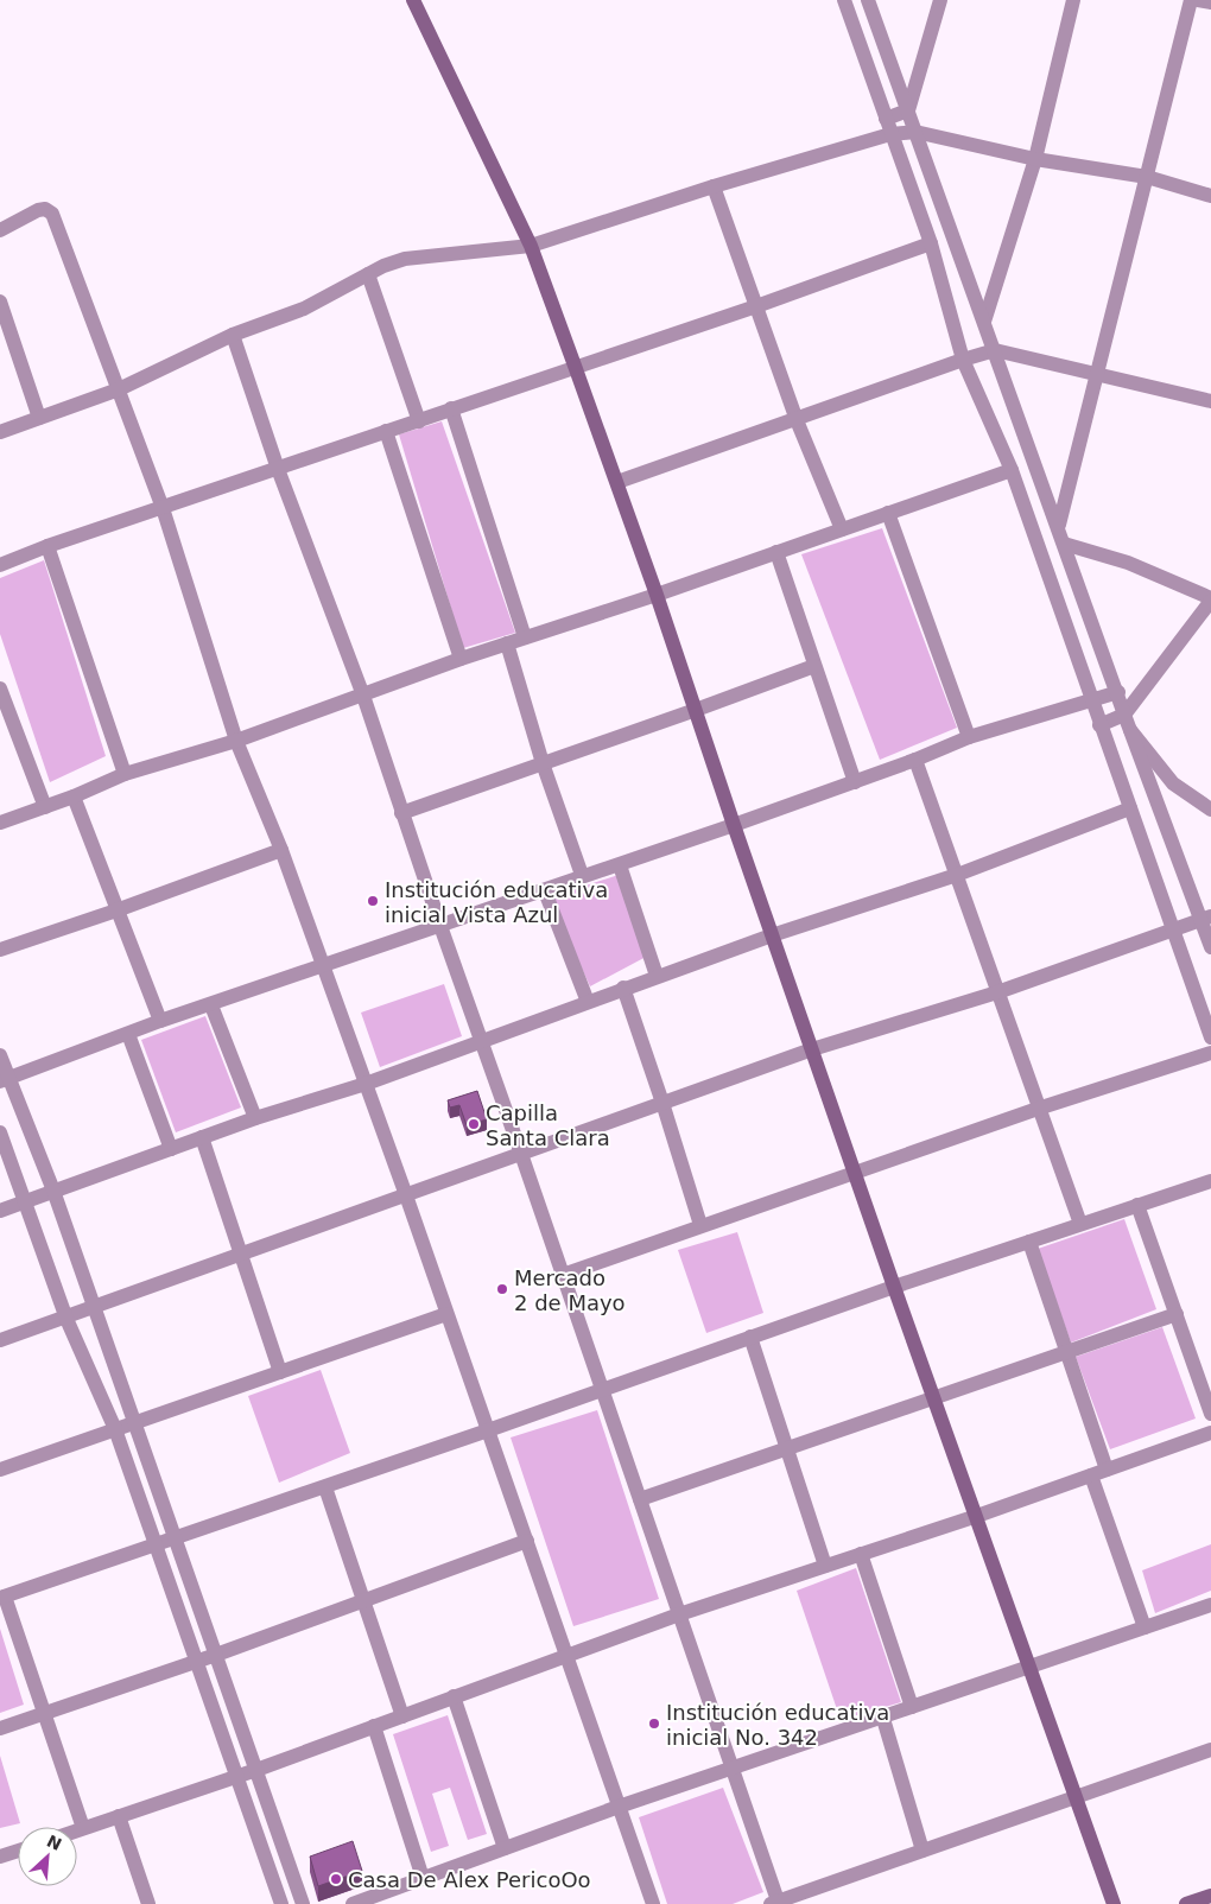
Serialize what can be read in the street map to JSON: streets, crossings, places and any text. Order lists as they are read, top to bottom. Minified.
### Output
{"places":["Institución educativa inicial Vista Azul","Capilla Santa Clara","Mercado 2 de Mayo","Institución educativa inicial No. 342","Casa De Alex PericoOo"],"north":"top right"}
